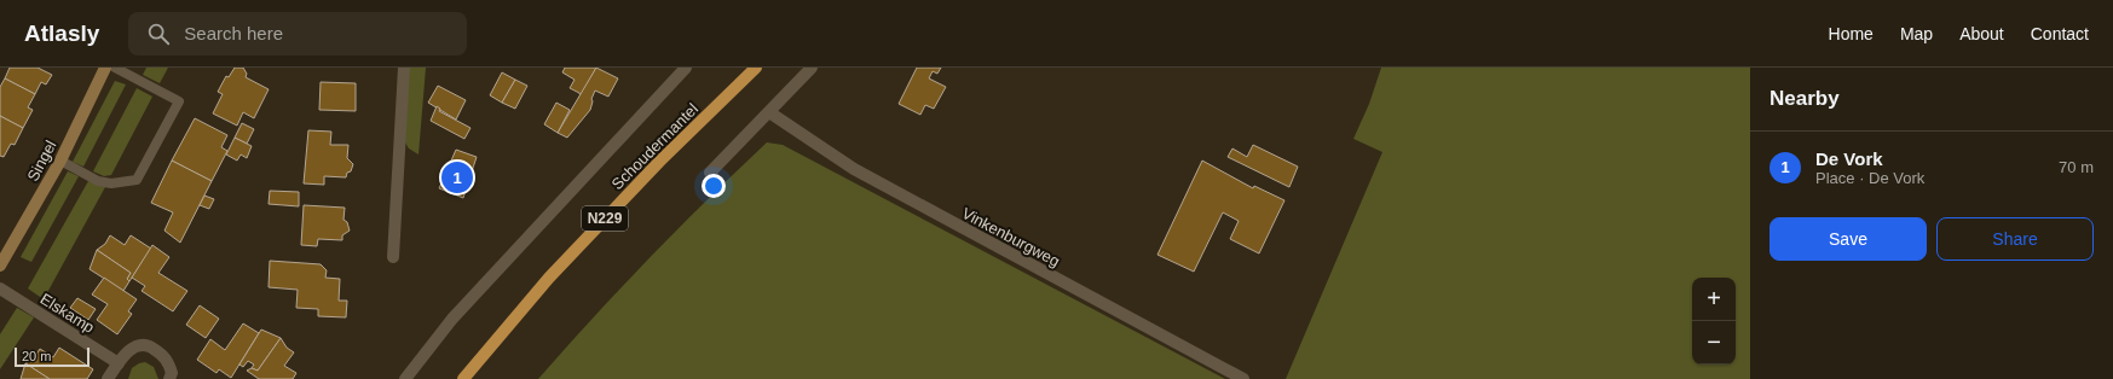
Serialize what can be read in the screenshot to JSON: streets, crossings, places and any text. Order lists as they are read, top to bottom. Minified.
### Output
{"streets":{"main road":["Schoudermantel","N229"],"street":["Singel","Vinkenburgweg","Elskamp"]},"scale_bar":"20 m","page":{"header":"Atlasly","search":"Search here","nav":["Home","Map","About","Contact"],"heading":"Nearby","list":[{"mark":"1","name":"De Vork","note":"Place · De Vork","value":"70 m"}],"pins":"1","buttons":["Save","Share"],"map_buttons":["+","−"],"scale":"20 m"}}
